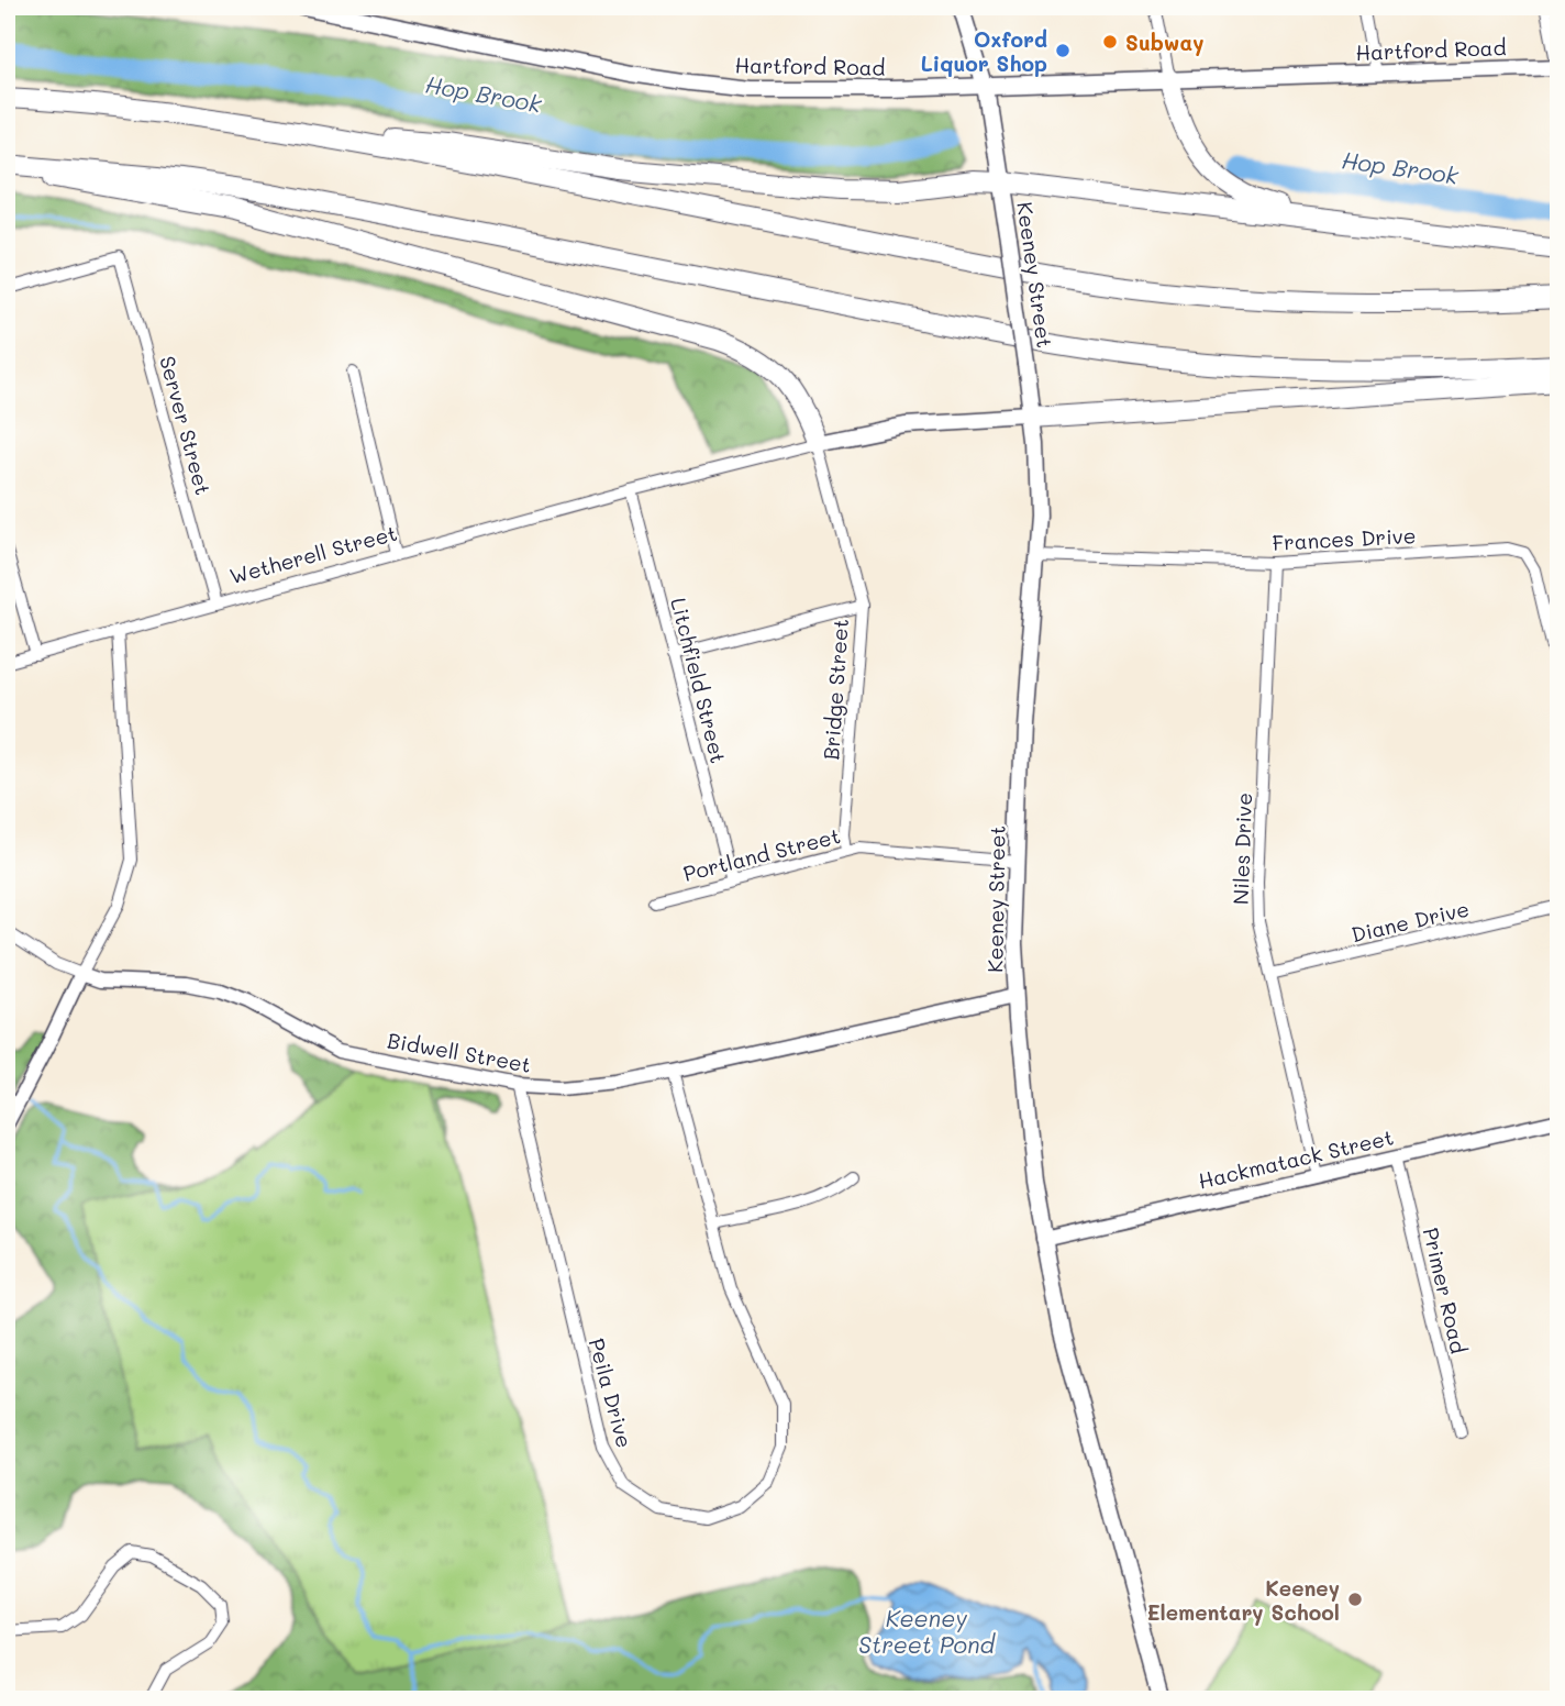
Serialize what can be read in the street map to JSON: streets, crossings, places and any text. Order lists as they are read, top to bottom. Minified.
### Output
{"streets":{"main road":["Hartford Road","Keeney Street","Wetherell Street"],"street":["Server Street","Frances Drive","Litchfield Street","Bridge Street","Niles Drive","Portland Street","Diane Drive","Bidwell Street","Hackmatack Street","Primer Road","Peila Drive"]},"crossings":[["Hartford Road","Keeney Street"],["Keeney Street","Frances Drive"],["Keeney Street","Wetherell Street"],["Keeney Street","Portland Street"],["Keeney Street","Bidwell Street"],["Keeney Street","Hackmatack Street"],["Server Street","Wetherell Street"],["Frances Drive","Niles Drive"],["Wetherell Street","Litchfield Street"],["Wetherell Street","Bridge Street"],["Litchfield Street","Portland Street"],["Bridge Street","Portland Street"],["Niles Drive","Diane Drive"],["Niles Drive","Hackmatack Street"],["Bidwell Street","Peila Drive"],["Hackmatack Street","Primer Road"]],"water":["Hop Brook","Keeney Street Pond"],"places":["Subway","Oxford Liquor Shop","Keeney Elementary School"]}
